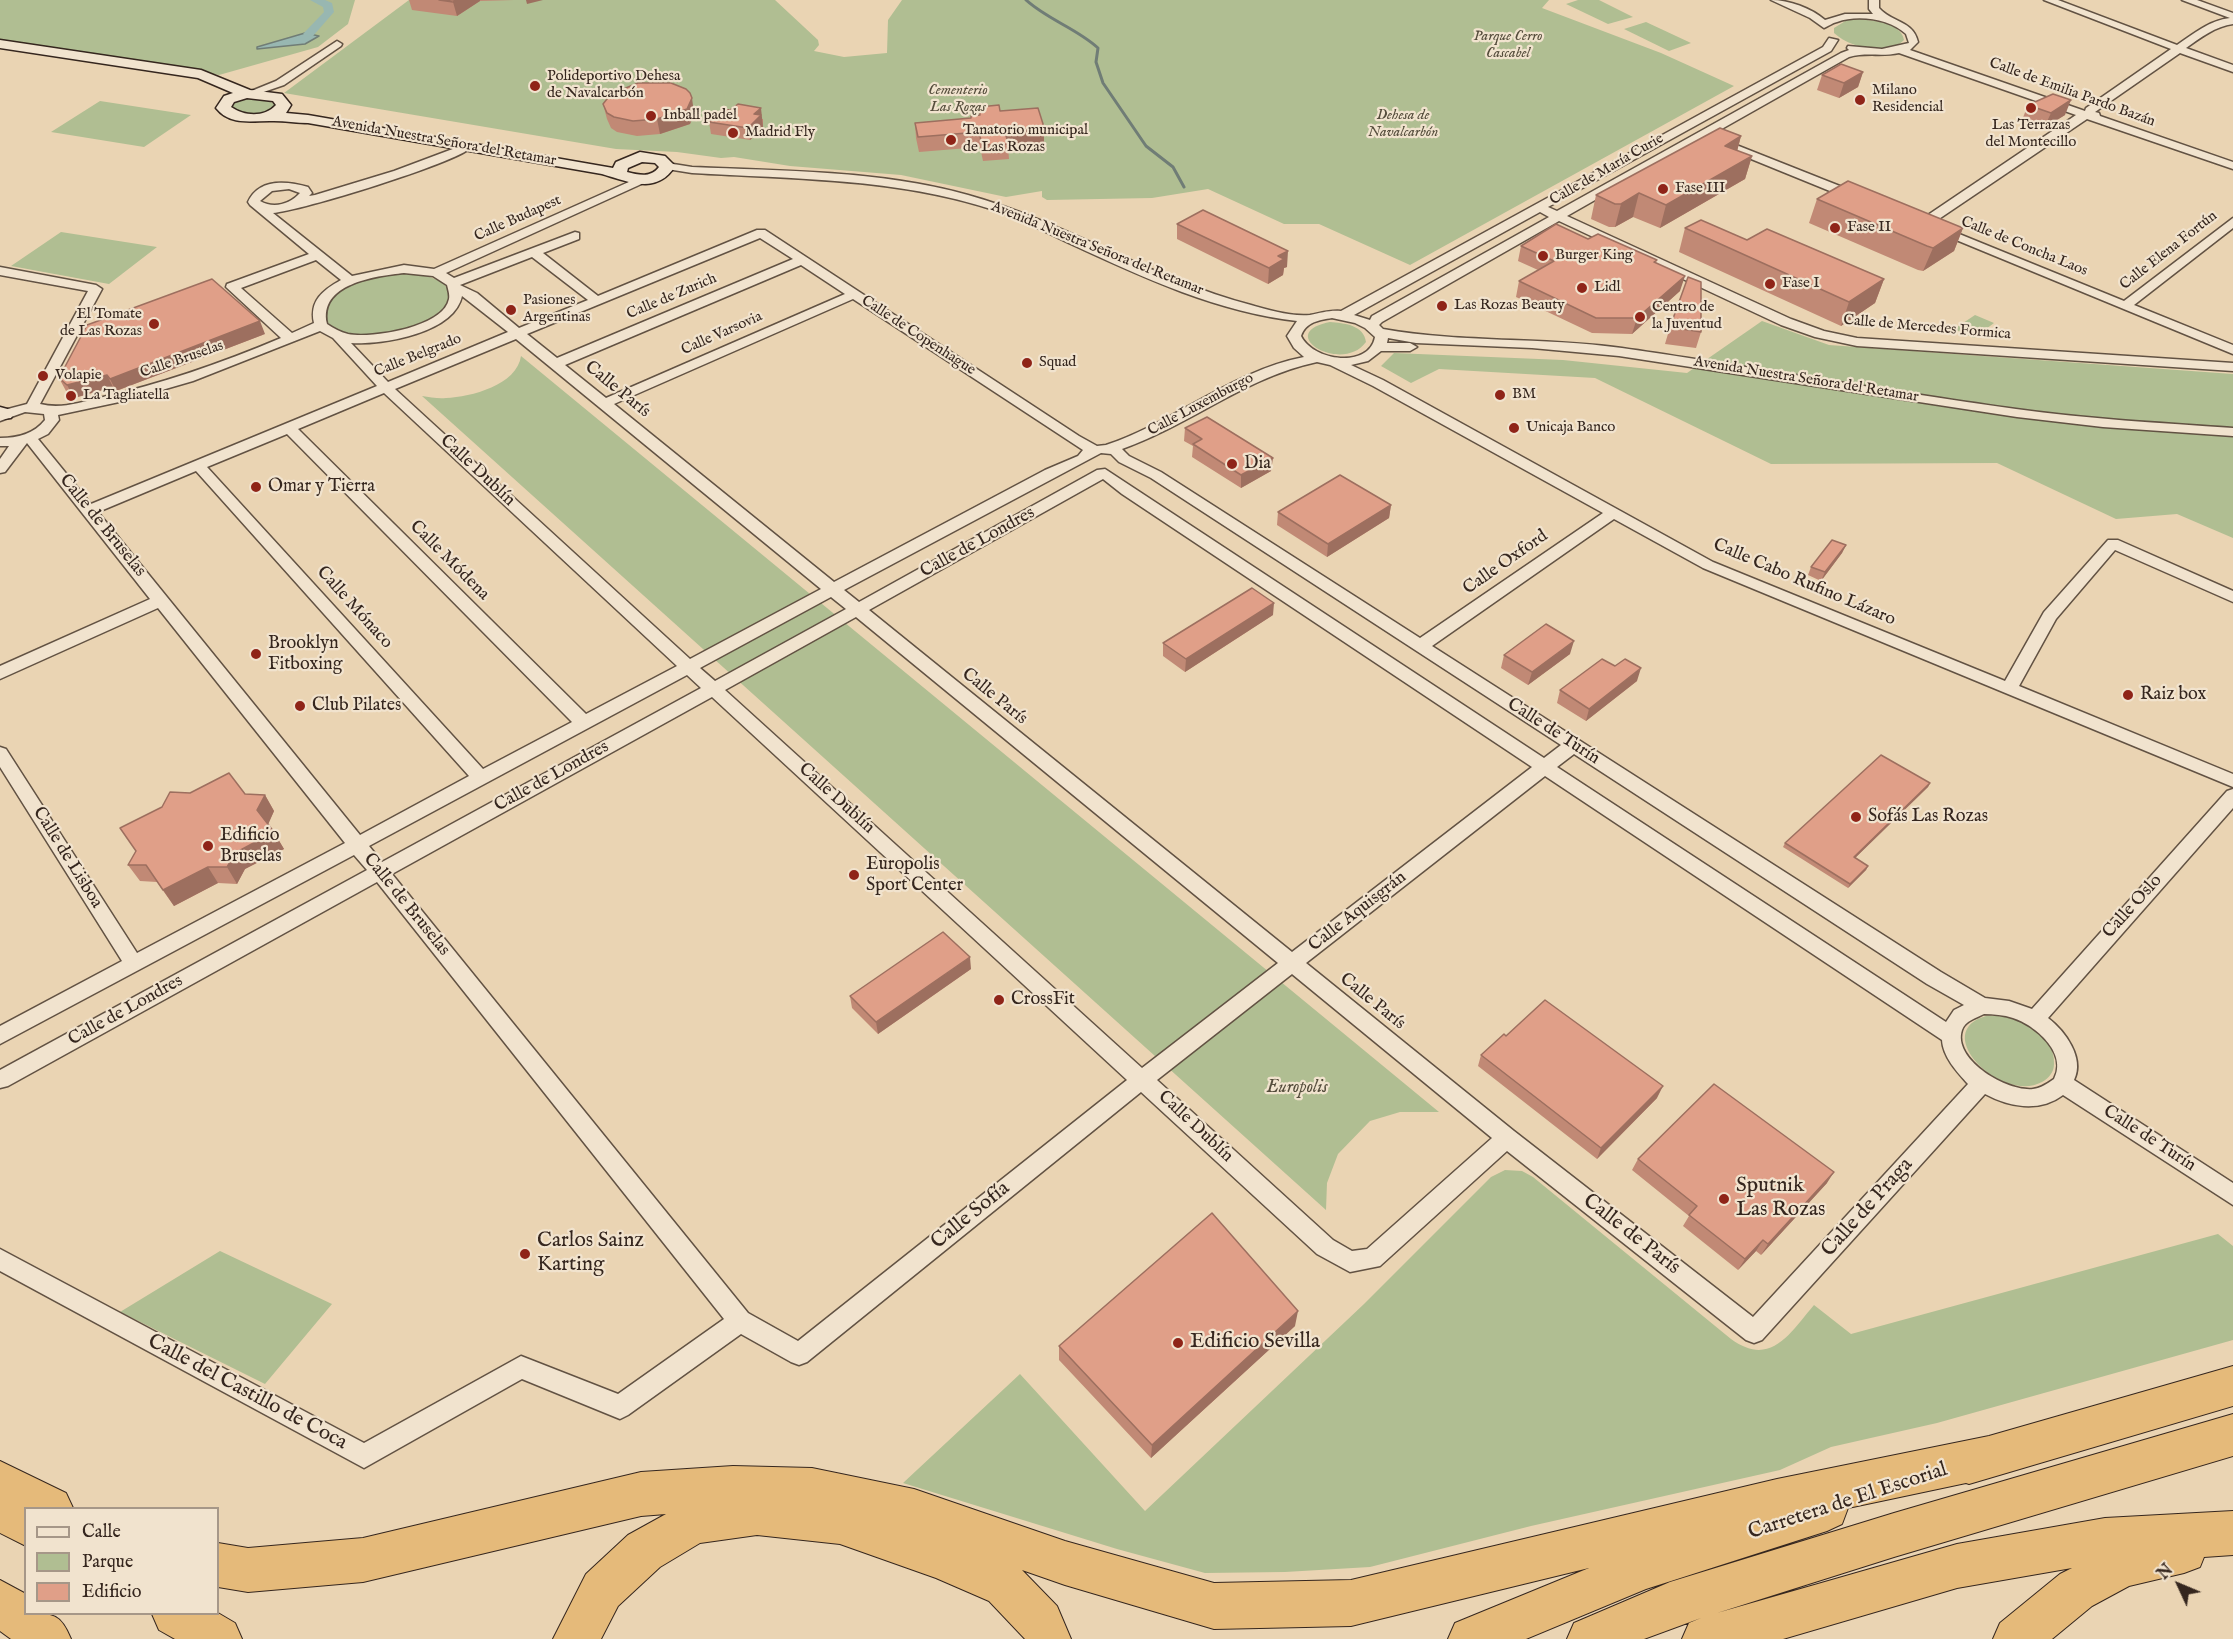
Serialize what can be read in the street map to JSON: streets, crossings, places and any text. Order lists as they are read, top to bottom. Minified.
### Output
{"streets":{"highway":["Carretera de El Escorial"],"street":["Calle de Emilia Pardo Bazán","Avenida Nuestra Señora del Retamar","Calle de María Curie","Calle Budapest","Calle de Concha Laos","Calle Elena Fortún","Calle de Zurich","Calle de Mercedes Formica","Calle Varsovia","Calle de Copenhague","Calle Belgrado","Calle Bruselas","Calle París","Calle Luxemburgo","Calle Dublín","Calle de Bruselas","Calle de Londres","Calle Módena","Calle Oxford","Calle Cabo Rufino Lázaro","Calle Mónaco","Calle de Turín","Calle de Lisboa","Calle Oslo","Calle Aquisgrán","Calle de Praga","Calle Sofía","Calle de París","Calle del Castillo de Coca"]},"crossings":[["Avenida Nuestra Señora del Retamar","Calle de María Curie"],["Avenida Nuestra Señora del Retamar","Calle Luxemburgo"],["Avenida Nuestra Señora del Retamar","Calle Cabo Rufino Lázaro"],["Calle de María Curie","Calle de Mercedes Formica"],["Calle de María Curie","Calle Luxemburgo"],["Calle Budapest","Calle París"],["Calle de Concha Laos","Calle Elena Fortún"],["Calle de Zurich","Calle de Copenhague"],["Calle de Zurich","Calle París"],["Calle Varsovia","Calle de Copenhague"],["Calle Varsovia","Calle París"],["Calle de Copenhague","Calle Belgrado"],["Calle de Copenhague","Calle Luxemburgo"],["Calle de Copenhague","Calle de Londres"],["Calle de Copenhague","Calle de Turín"],["Calle Belgrado","Calle París"],["Calle Belgrado","Calle Dublín"],["Calle Belgrado","Calle de Bruselas"],["Calle Belgrado","Calle Módena"],["Calle Belgrado","Calle Mónaco"],["Calle París","Calle Dublín"],["Calle París","Calle de Londres"],["Calle París","Calle Aquisgrán"],["Calle París","Calle de París"],["Calle Luxemburgo","Calle de Londres"],["Calle Luxemburgo","Calle Cabo Rufino Lázaro"],["Calle Luxemburgo","Calle de Turín"],["Calle Dublín","Calle de Londres"],["Calle Dublín","Calle Aquisgrán"],["Calle Dublín","Calle Sofía"],["Calle Dublín","Calle de París"],["Calle de Bruselas","Calle de Londres"],["Calle de Bruselas","Calle Sofía"],["Calle de Bruselas","Calle del Castillo de Coca"],["Calle de Londres","Calle Módena"],["Calle de Londres","Calle Mónaco"],["Calle de Londres","Calle de Turín"],["Calle de Londres","Calle de Lisboa"],["Calle Oxford","Calle Cabo Rufino Lázaro"],["Calle Oxford","Calle de Turín"],["Calle de Turín","Calle Oslo"],["Calle de Turín","Calle Aquisgrán"],["Calle de Turín","Calle de Praga"],["Calle Oslo","Calle de Praga"],["Calle Aquisgrán","Calle Sofía"],["Calle de Praga","Calle de París"]],"parks":["Parque Cerro Cascabel","Cementerio Las Rozas","Dehesa de Navalcarbón","Europolis"],"places":["Polideportivo Dehesa de Navalcarbón","Milano Residencial","Las Terrazas del Montecillo","Inball padel","Madrid Fly","Tanatorio municipal de Las Rozas","Fase III","Fase II","Burger King","Fase I","Lidl","Las Rozas Beauty","Pasiones Argentinas","Centro de la Juventud","El Tomate de Las Rozas","Squad","Volapie","BM","La Tagliatella","Unicaja Banco","Dia","Omar y Tierra","Brooklyn Fitboxing","Raiz box","Club Pilates","Sofás Las Rozas","Edificio Bruselas","Europolis Sport Center","CrossFit","Sputnik Las Rozas","Carlos Sainz Karting","Edificio Sevilla"],"legend":["Calle","Parque","Edificio"],"north":"top left"}
